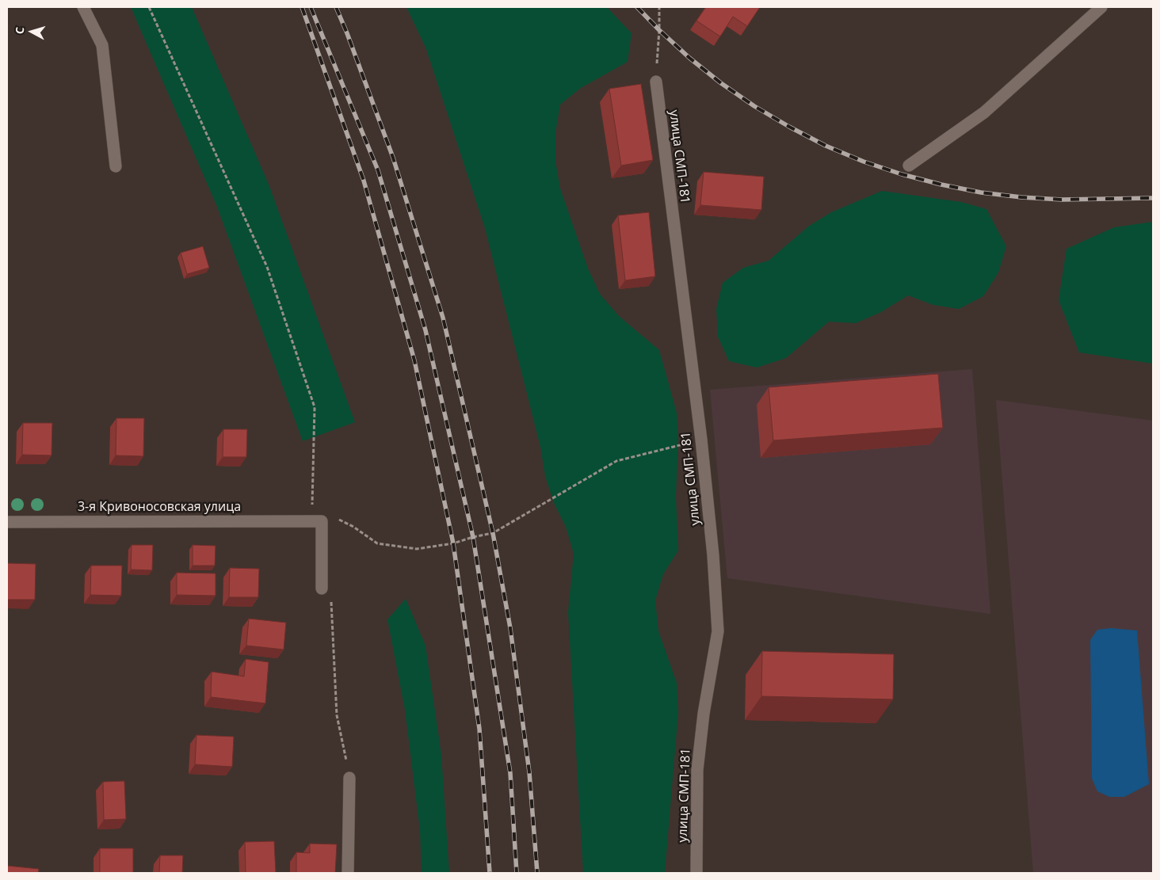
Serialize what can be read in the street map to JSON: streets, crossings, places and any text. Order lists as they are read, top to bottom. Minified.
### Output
{"streets":{"street":["улица СМП-181","3-я Кривоносовская улица"]},"north":"left"}
